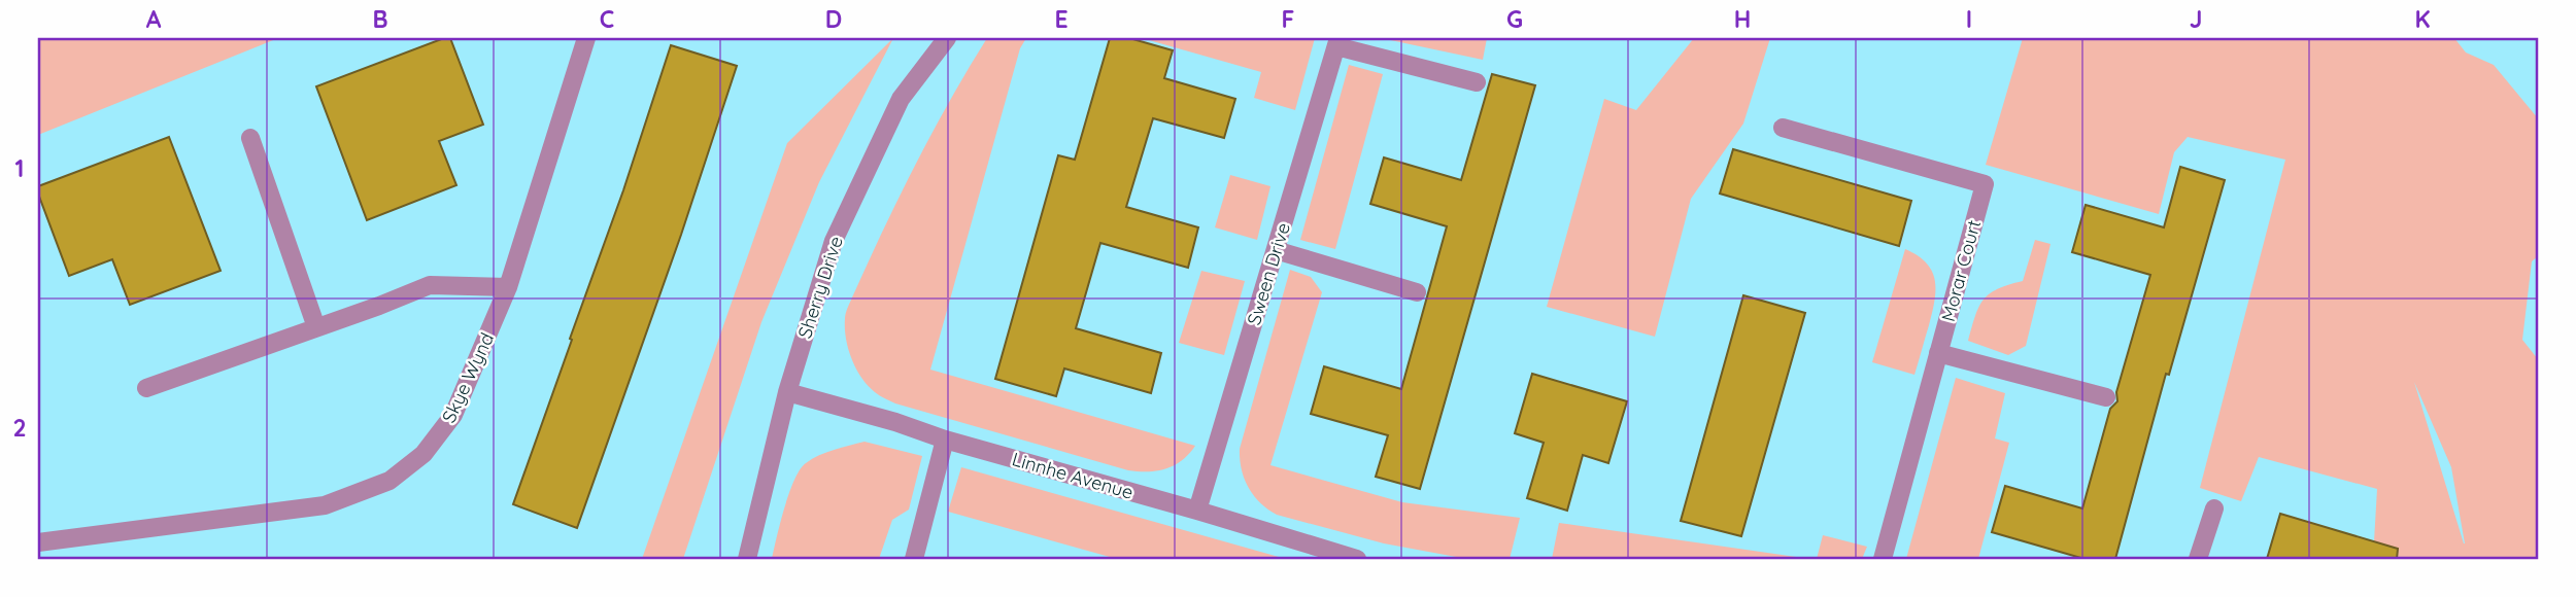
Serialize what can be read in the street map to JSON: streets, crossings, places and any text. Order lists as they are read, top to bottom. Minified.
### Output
{"streets":{"street":["Morar Court","Sween Drive","Sherry Drive","Skye Wynd","Linnhe Avenue"]},"crossings":[["Sween Drive","Linnhe Avenue"],["Sherry Drive","Linnhe Avenue"]],"grid":{"columns":["A","B","C","D","E","F","G","H","I","J","K"],"rows":["1","2"]}}
